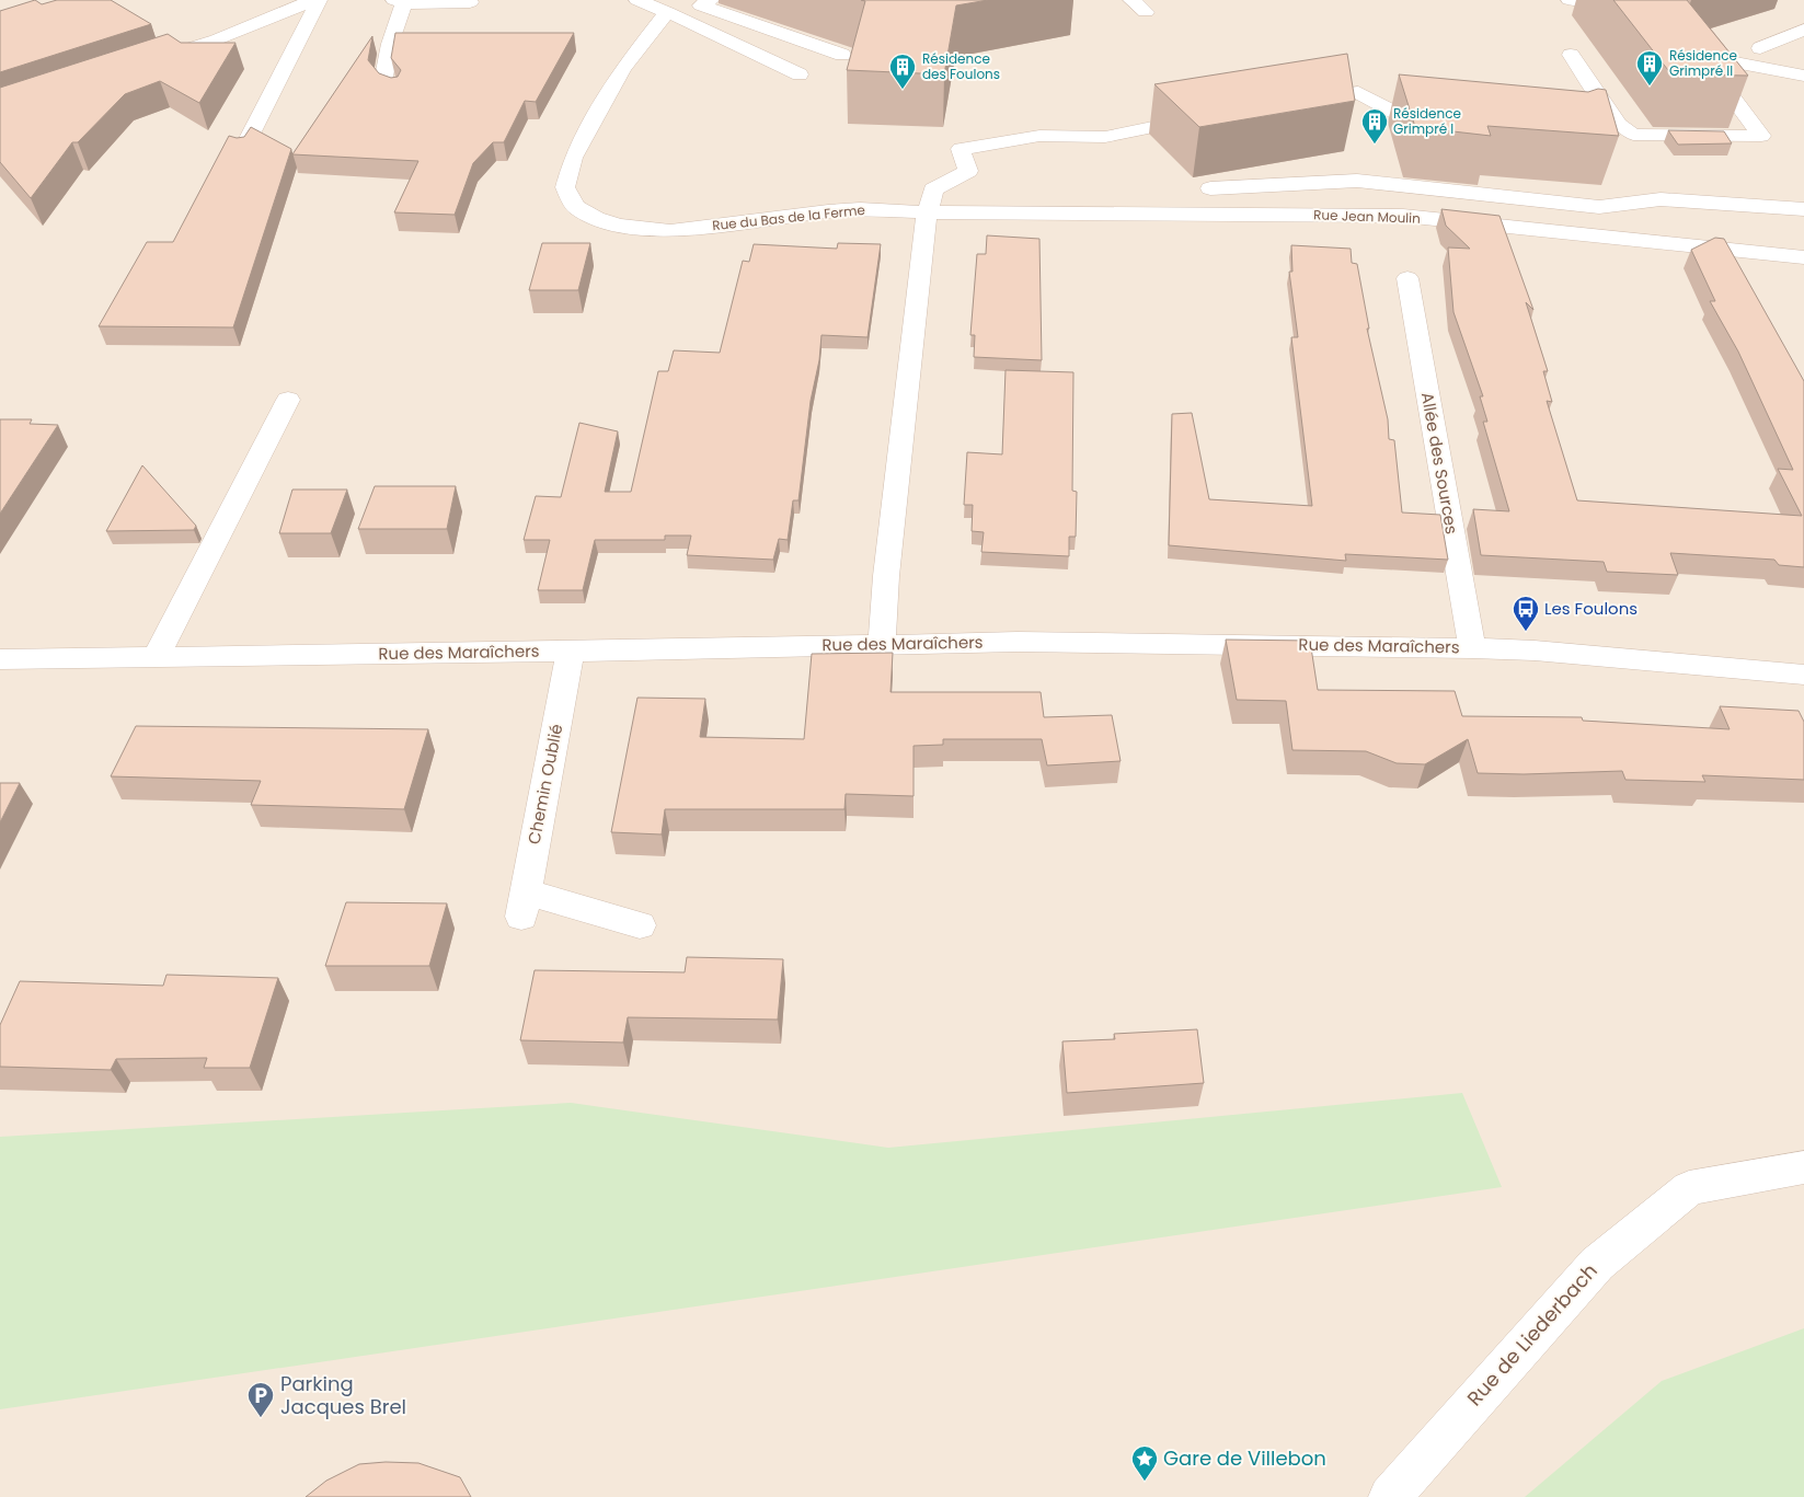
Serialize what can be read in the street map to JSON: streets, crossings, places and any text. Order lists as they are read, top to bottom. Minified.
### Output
{"streets":{"street":["Rue Jean Moulin","Rue du Bas de la Ferme","Allée des Sources","Rue des Maraîchers","Chemin Oublié","Rue de Liederbach"]},"crossings":[["Rue Jean Moulin","Rue du Bas de la Ferme"],["Allée des Sources","Rue des Maraîchers"],["Rue des Maraîchers","Chemin Oublié"]],"places":{"building":["Résidence Grimpré II","Résidence des Foulons","Résidence Grimpré I"],"bus stop":["Les Foulons"],"parking":["Parking Jacques Brel"],"place":["Gare de Villebon"]}}
